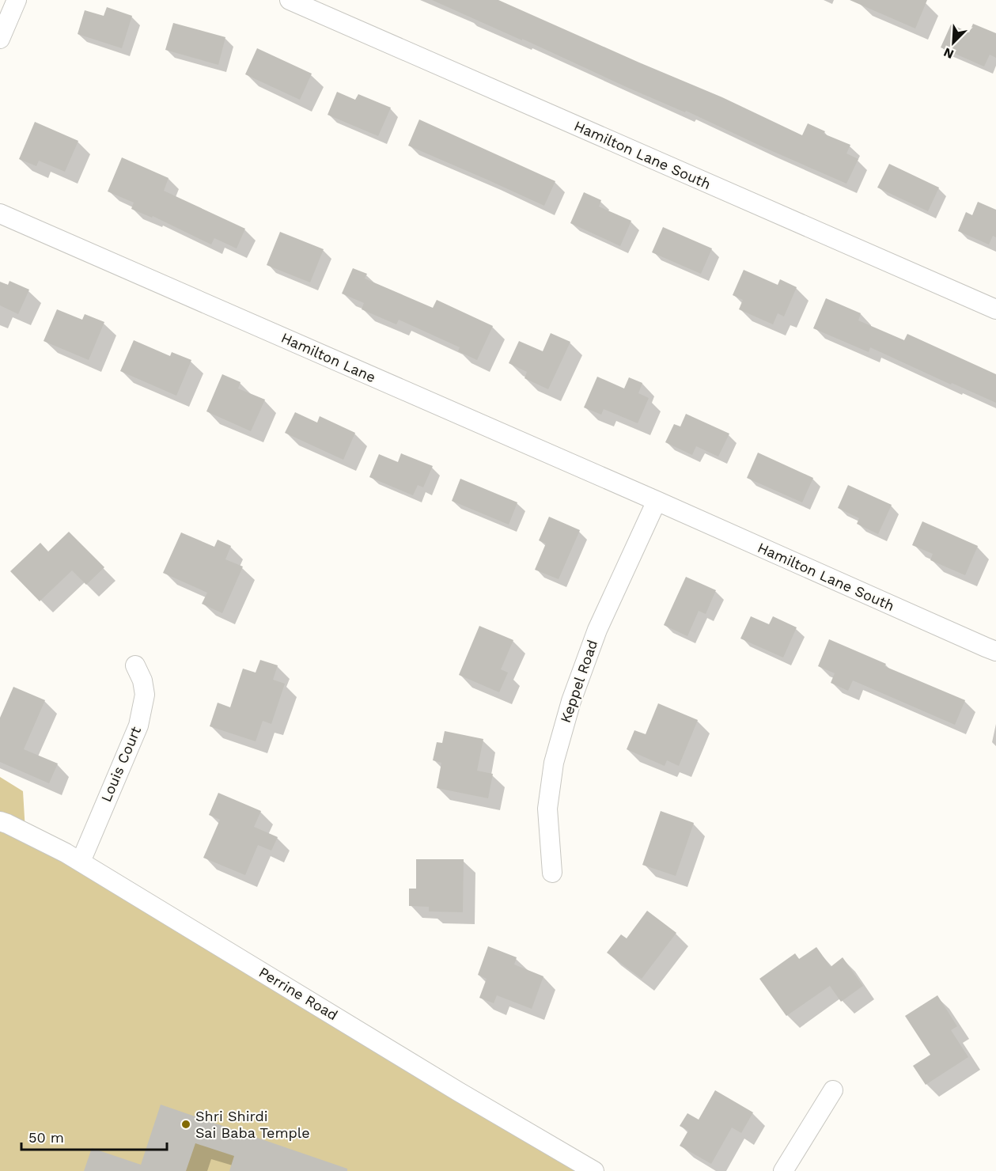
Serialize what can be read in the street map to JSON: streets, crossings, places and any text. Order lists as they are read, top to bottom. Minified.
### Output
{"streets":{"street":["Hamilton Lane South","Hamilton Lane","Keppel Road","Louis Court","Perrine Road"]},"crossings":[["Hamilton Lane South","Hamilton Lane"],["Hamilton Lane South","Keppel Road"],["Hamilton Lane","Keppel Road"],["Louis Court","Perrine Road"]],"places":["Shri Shirdi Sai Baba Temple"],"scale_bar":"50 m","north":"bottom left"}
